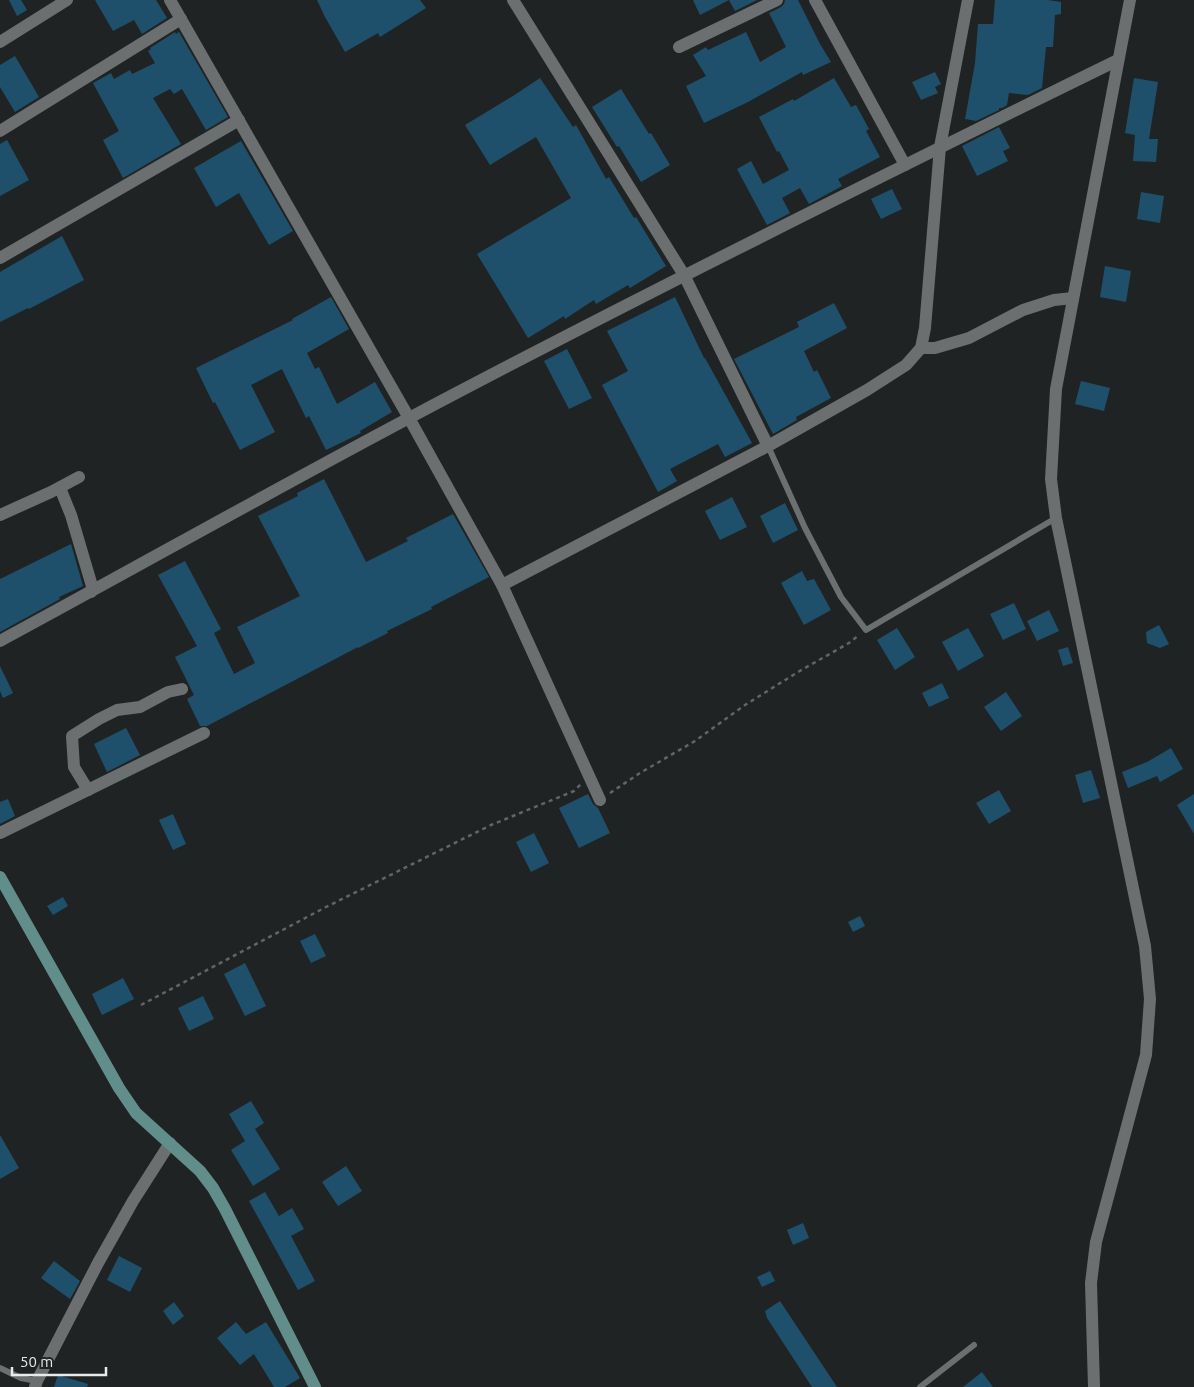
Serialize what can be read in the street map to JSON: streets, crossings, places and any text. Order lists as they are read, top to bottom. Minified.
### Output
{"scale_bar":"50 m"}
